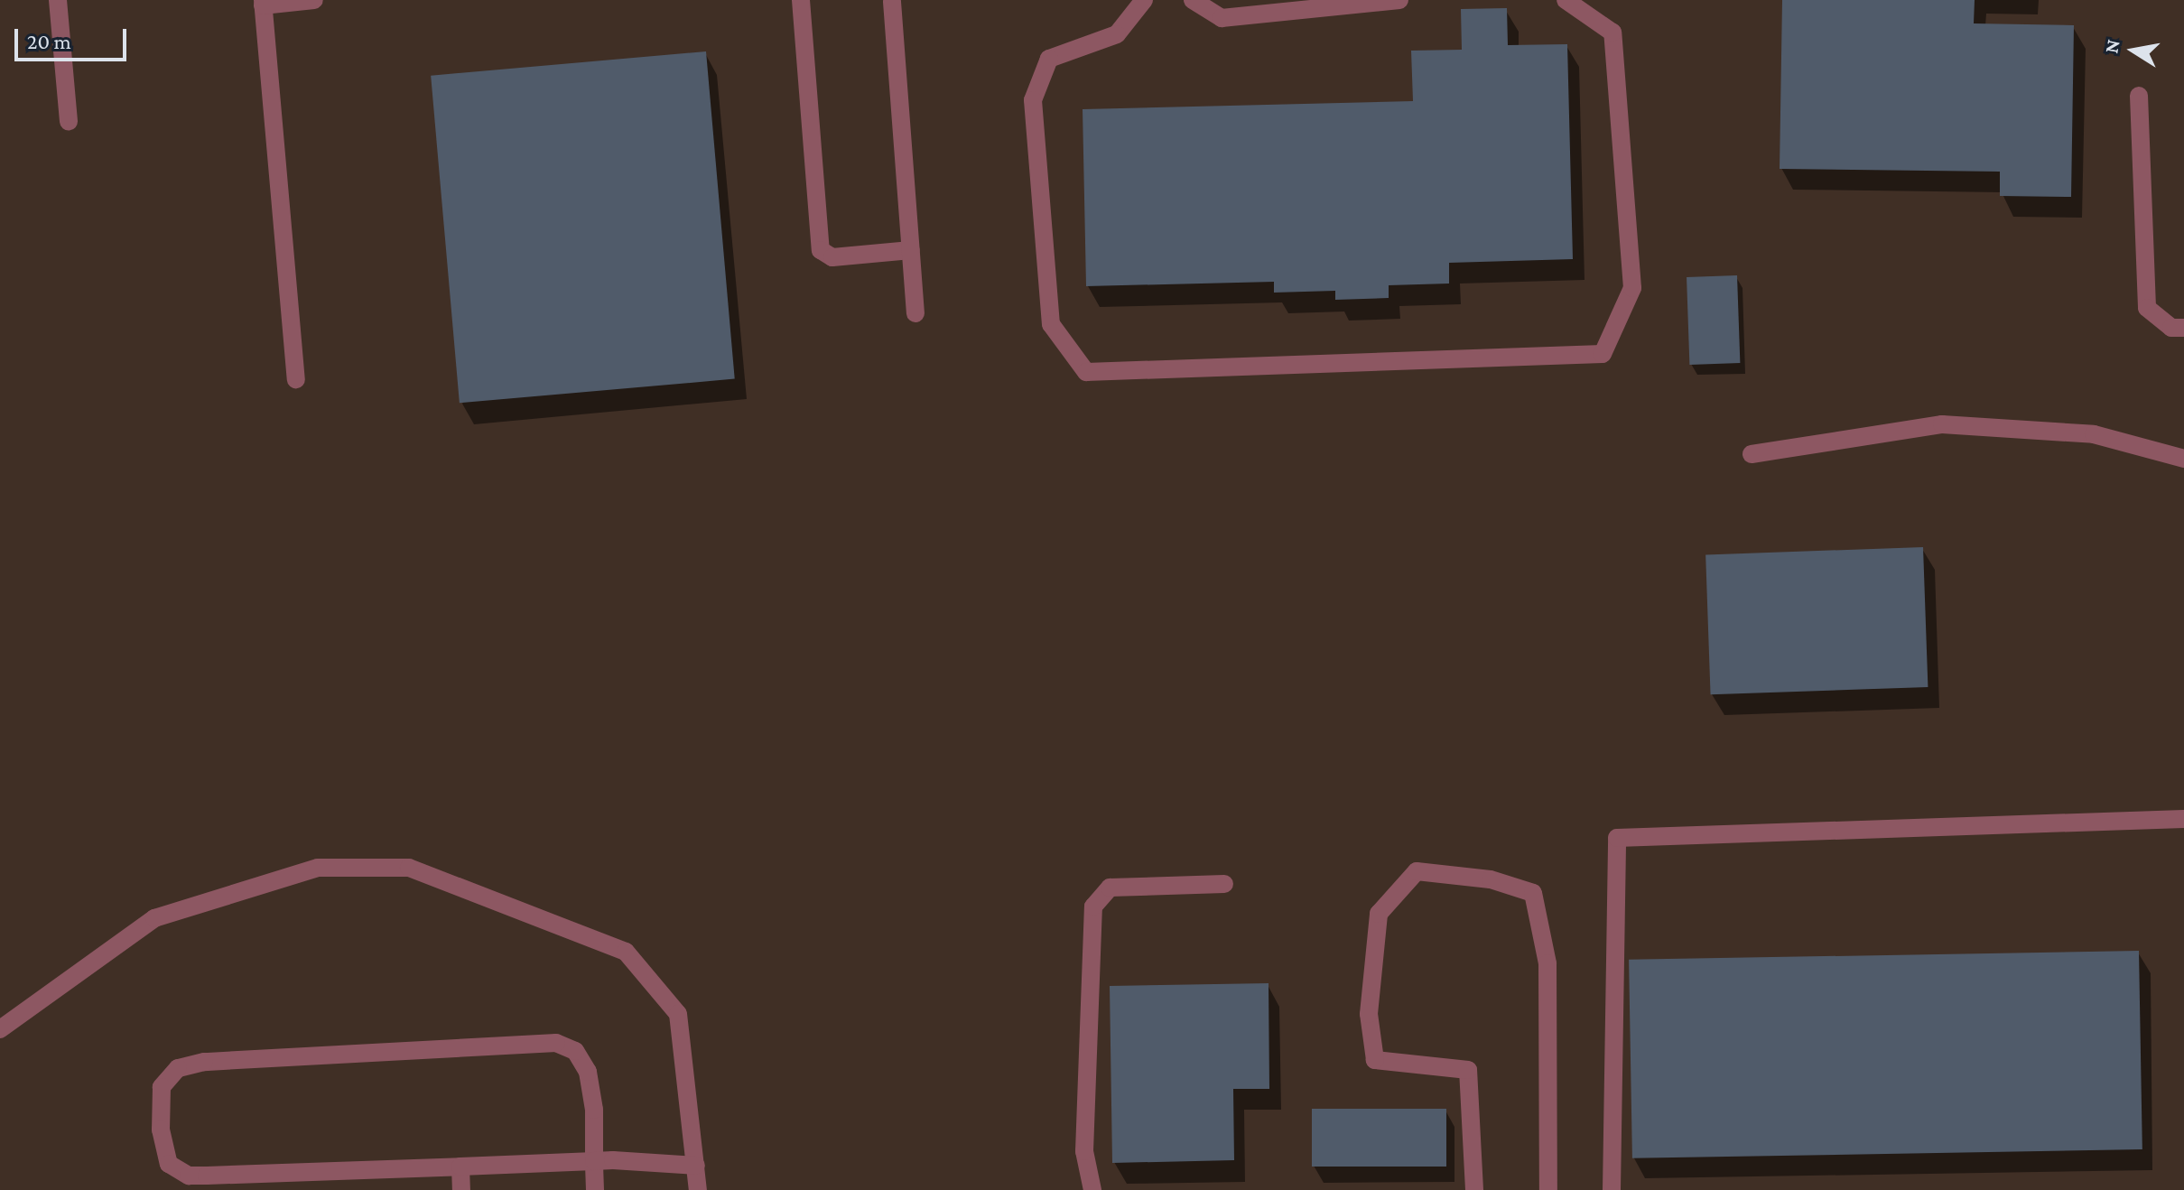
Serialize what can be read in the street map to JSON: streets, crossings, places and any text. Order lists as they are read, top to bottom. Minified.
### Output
{"scale_bar":"20 m","north":"left"}
